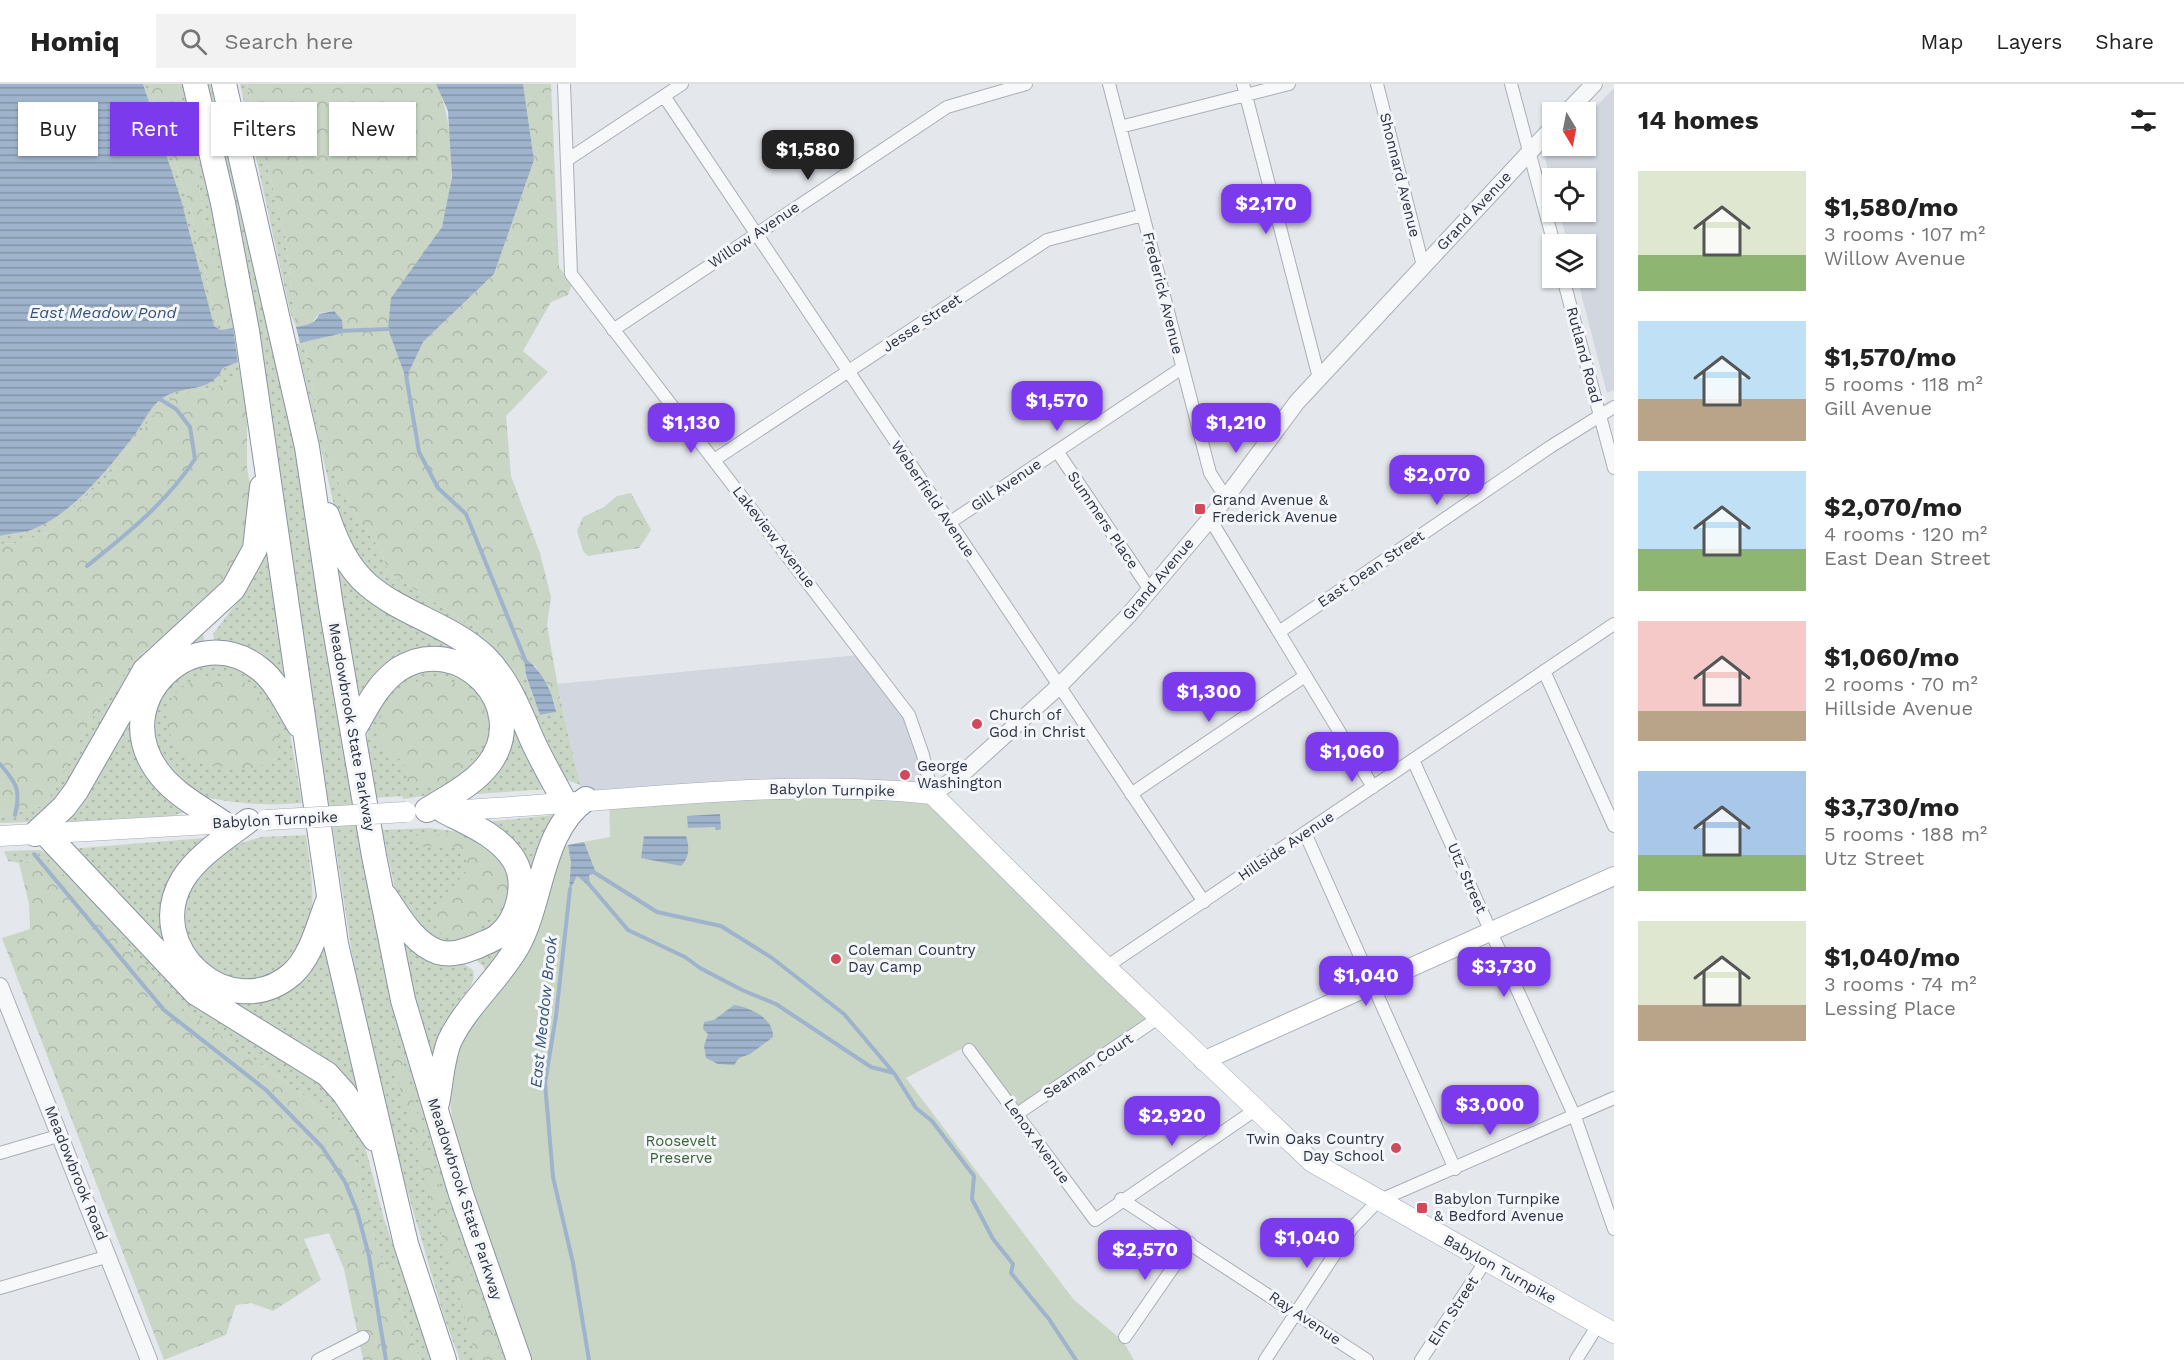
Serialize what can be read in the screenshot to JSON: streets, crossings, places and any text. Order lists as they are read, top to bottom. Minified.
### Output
{"streets":{"highway":["Meadowbrook State Parkway"],"main road":["Babylon Turnpike"],"street":["Shonnard Avenue","Grand Avenue","Willow Avenue","Frederick Avenue","Jesse Street","Rutland Road","Gill Avenue","Weberfield Avenue","Summers Place","Lakeview Avenue","East Dean Street","Hillside Avenue","Utz Street","Seaman Court","Lenox Avenue","Meadowbrook Road","Elm Street","Ray Avenue"]},"crossings":[["Shonnard Avenue","Grand Avenue"],["Grand Avenue","Frederick Avenue"],["Grand Avenue","Weberfield Avenue"],["Grand Avenue","Summers Place"],["Grand Avenue","Lakeview Avenue"],["Grand Avenue","Babylon Turnpike"],["Willow Avenue","Weberfield Avenue"],["Willow Avenue","Lakeview Avenue"],["Frederick Avenue","Jesse Street"],["Frederick Avenue","Gill Avenue"],["Jesse Street","Weberfield Avenue"],["Jesse Street","Lakeview Avenue"],["Rutland Road","East Dean Street"],["Gill Avenue","Weberfield Avenue"],["Gill Avenue","Summers Place"],["Weberfield Avenue","Hillside Avenue"],["Lakeview Avenue","Babylon Turnpike"],["Babylon Turnpike","Hillside Avenue"],["Babylon Turnpike","Seaman Court"],["Babylon Turnpike","Elm Street"],["Hillside Avenue","Utz Street"],["Seaman Court","Lenox Avenue"],["Lenox Avenue","Ray Avenue"]],"water":["East Meadow Pond","East Meadow Brook"],"parks":["Roosevelt Preserve"],"places":{"transit":["Grand Avenue & Frederick Avenue","Babylon Turnpike & Bedford Avenue"],"other":["Church of God in Christ","George Washington","Coleman Country Day Camp","Twin Oaks Country Day School"]},"north":"bottom","page":{"header":"Homiq","search":"Search here","nav":["Map","Layers","Share"],"heading":"14 homes","chip":["Buy","Rent","Filters","New"],"price":["$1,580","$2,170","$1,570","$1,130","$1,210","$2,070","$1,300","$1,060","$3,730","$1,040","$3,000","$2,920","$1,040","$2,570"],"list":[{"name":"$1,580/mo","note":"3 rooms · 107 m² · Willow Avenue"},{"name":"$1,570/mo","note":"5 rooms · 118 m² · Gill Avenue"},{"name":"$2,070/mo","note":"4 rooms · 120 m² · East Dean Street"},{"name":"$1,060/mo","note":"2 rooms · 70 m² · Hillside Avenue"},{"name":"$3,730/mo","note":"5 rooms · 188 m² · Utz Street"},{"name":"$1,040/mo","note":"3 rooms · 74 m² · Lessing Place"}]}}
